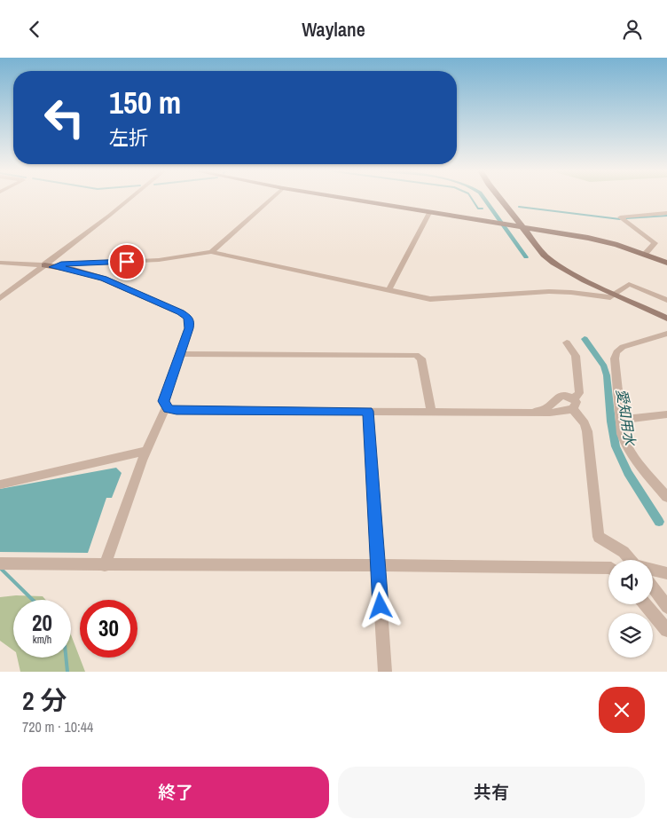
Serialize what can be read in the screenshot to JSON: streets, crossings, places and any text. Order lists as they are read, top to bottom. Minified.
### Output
{"water":["愛知用水"],"page":{"header":"Waylane","turn":["150 m","左折"],"speed":"20 km/h","limit":"30","heading":["2 分","720 m · 10:44"],"buttons":["終了","共有"]}}
